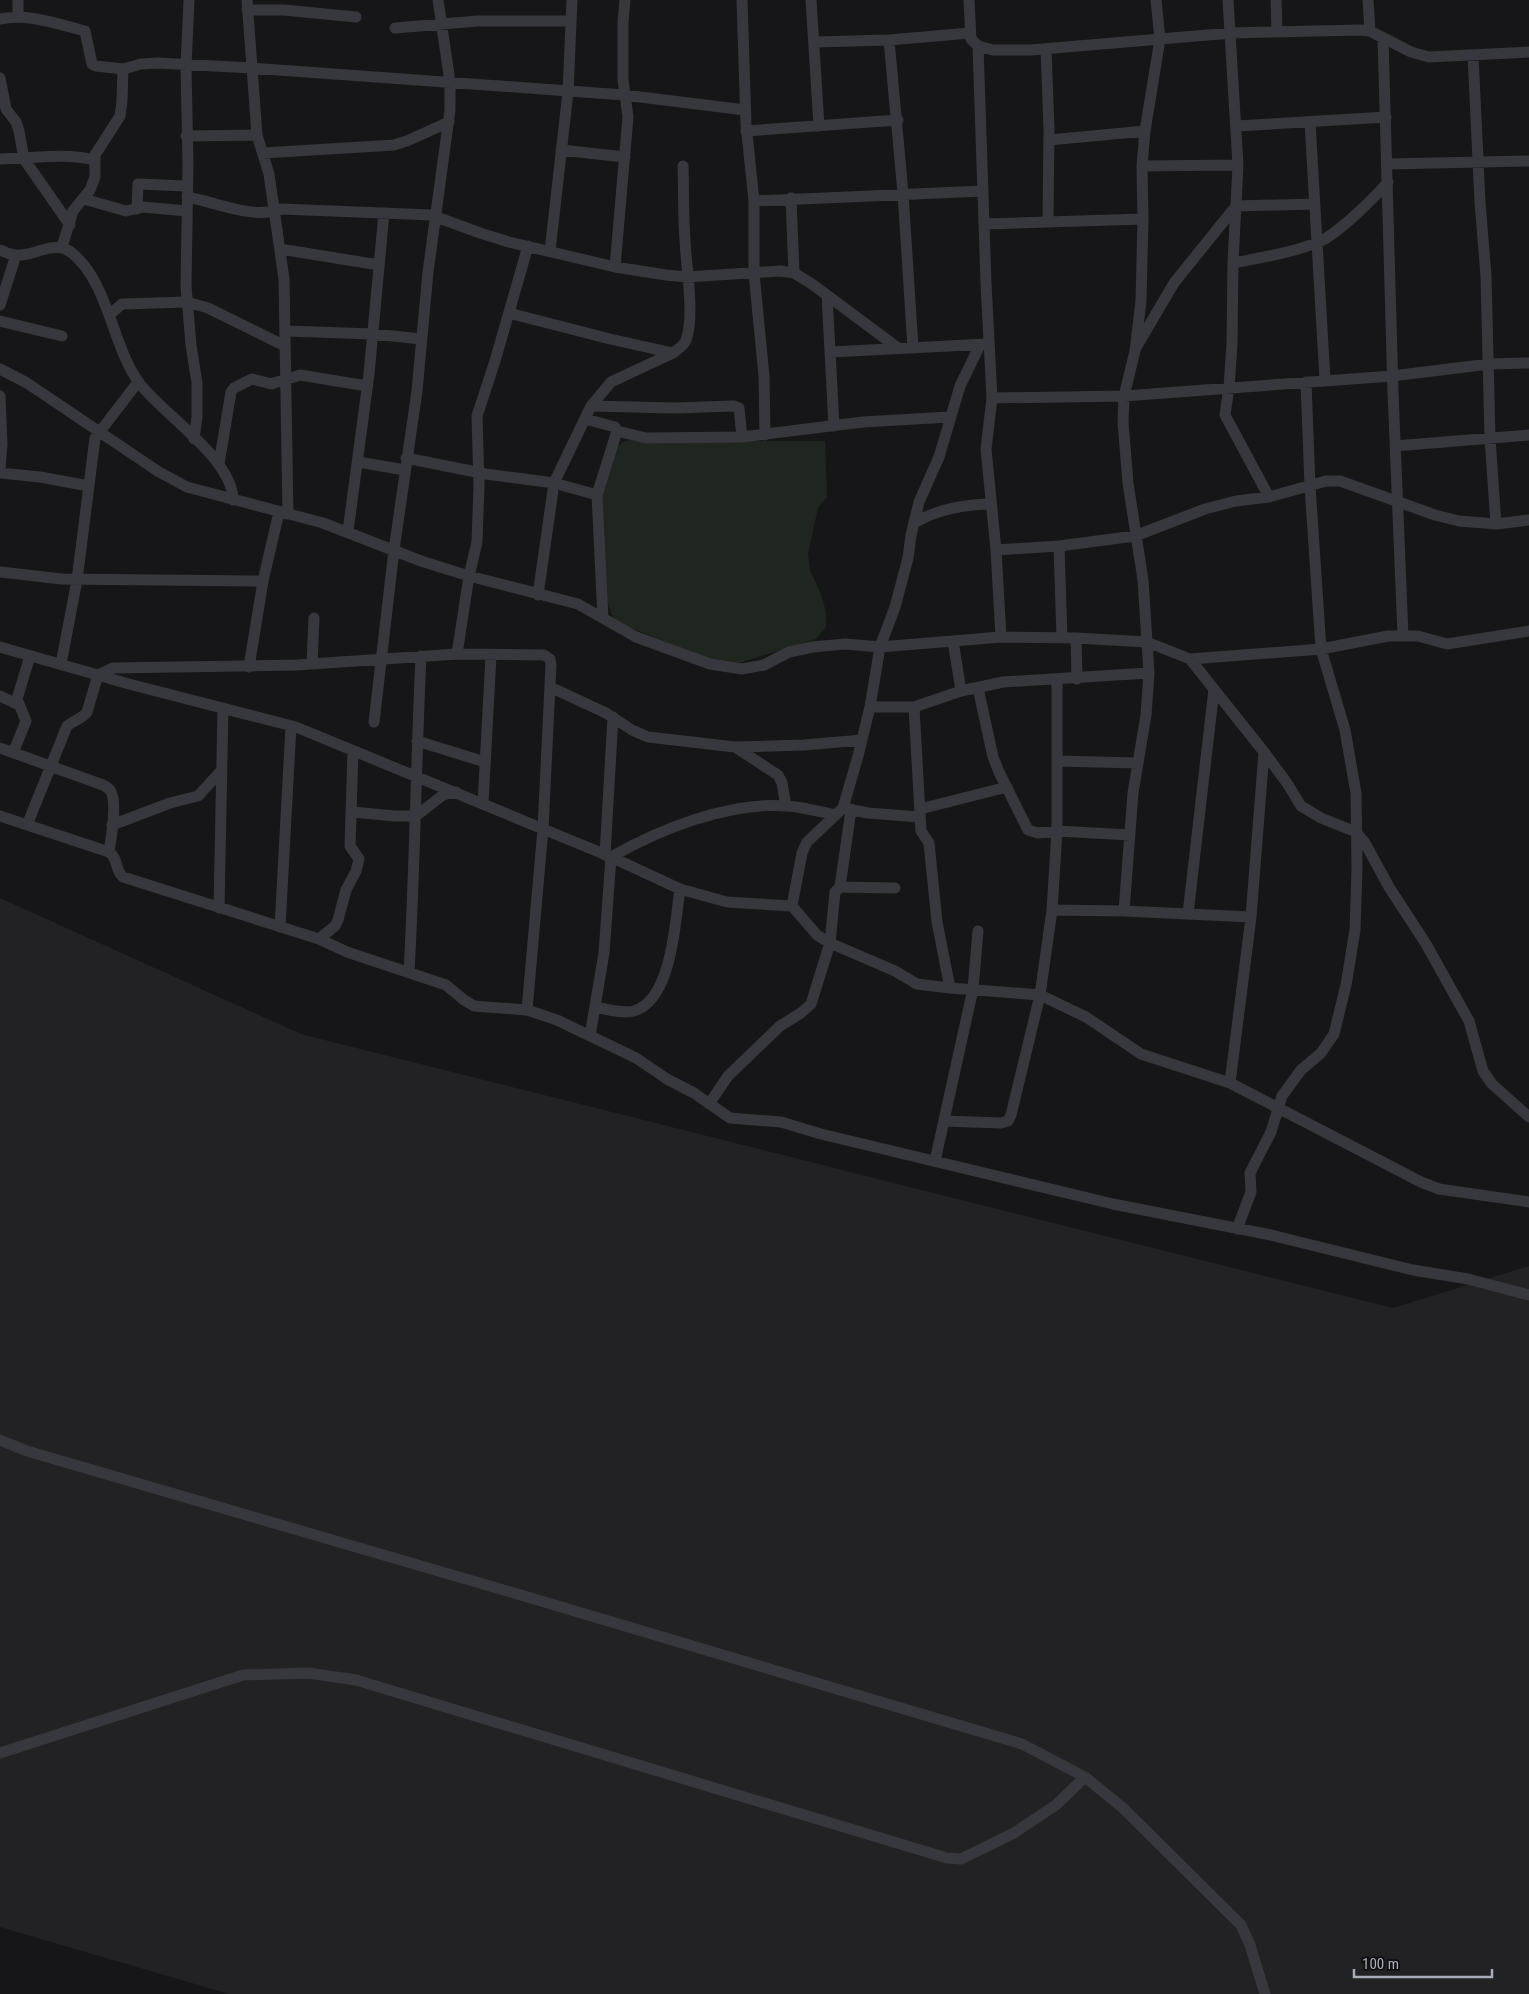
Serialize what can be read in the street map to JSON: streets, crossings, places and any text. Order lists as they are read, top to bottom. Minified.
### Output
{"scale_bar":"100 m"}
